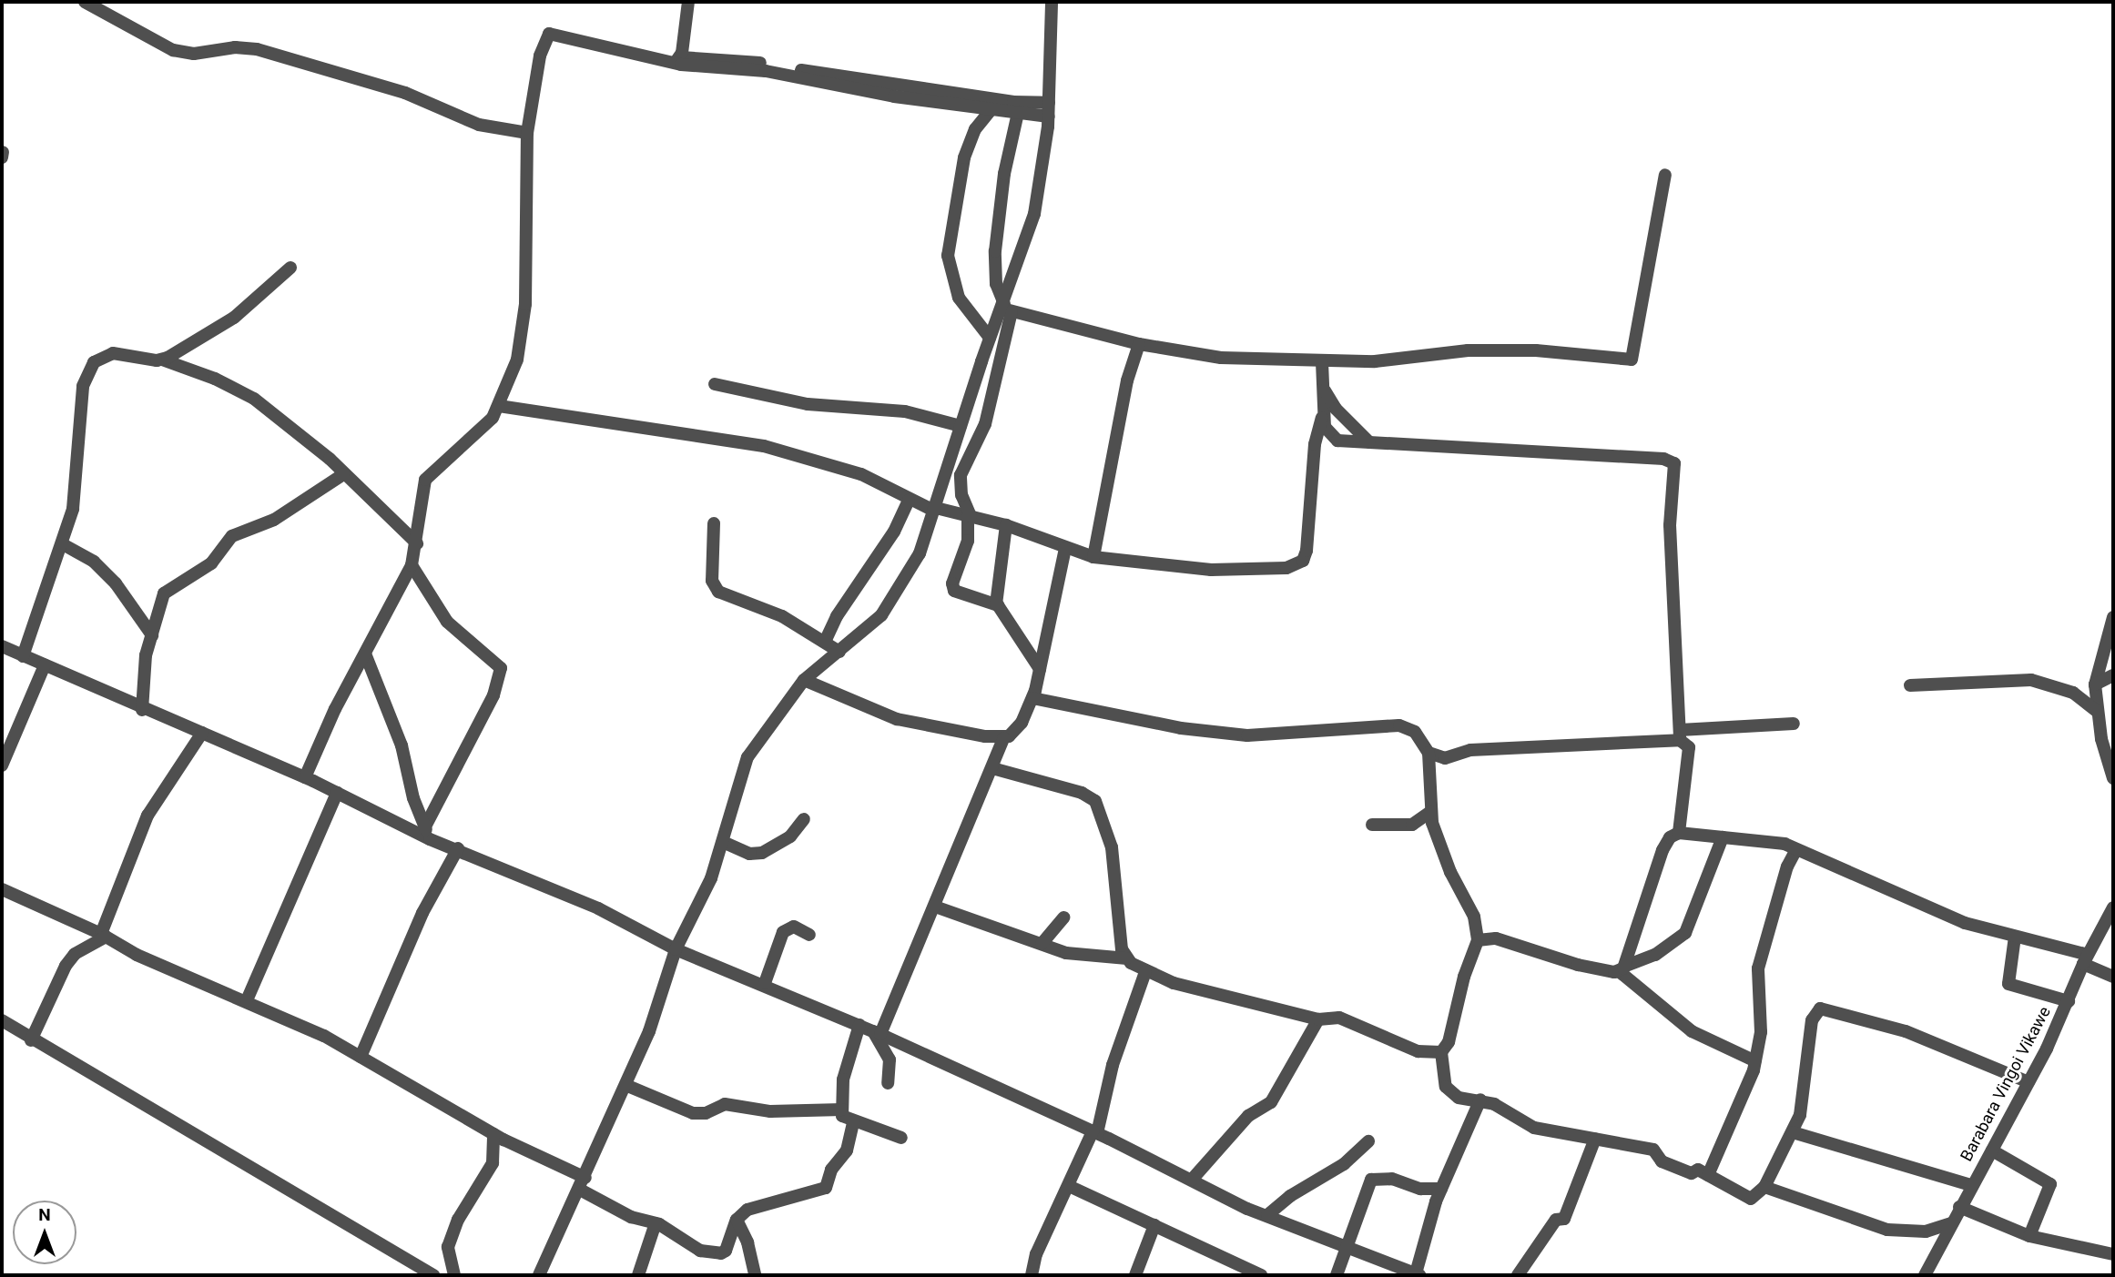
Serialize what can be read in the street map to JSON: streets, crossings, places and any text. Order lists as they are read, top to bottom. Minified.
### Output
{"streets":{"street":["Barabara Vingoi Vikawe"]},"north":"top"}
